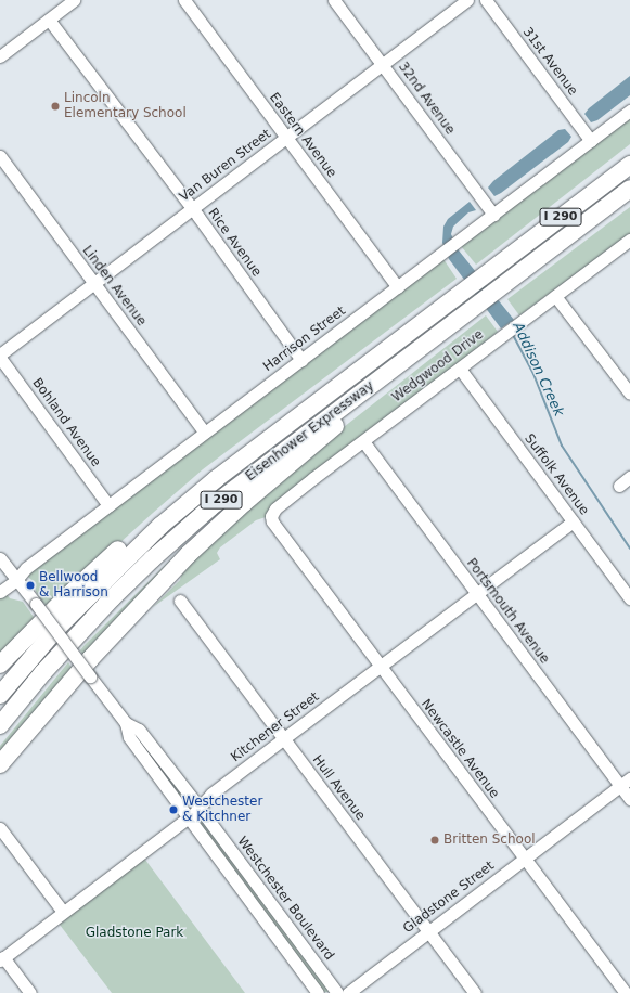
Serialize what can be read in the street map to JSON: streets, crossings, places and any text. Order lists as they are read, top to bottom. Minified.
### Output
{"streets":{"highway":["I 290","Eisenhower Expressway"],"street":["31st Avenue","32nd Avenue","Eastern Avenue","Van Buren Street","Rice Avenue","Linden Avenue","Harrison Street","Wedgwood Drive","Bohland Avenue","Suffolk Avenue","Portsmouth Avenue","Kitchener Street","Newcastle Avenue","Hull Avenue","Gladstone Street","Westchester Boulevard"]},"crossings":[["31st Avenue","Harrison Street"],["32nd Avenue","Van Buren Street"],["32nd Avenue","Harrison Street"],["Eastern Avenue","Van Buren Street"],["Eastern Avenue","Harrison Street"],["Van Buren Street","Rice Avenue"],["Van Buren Street","Linden Avenue"],["Van Buren Street","Bohland Avenue"],["Rice Avenue","Harrison Street"],["Linden Avenue","Harrison Street"],["Harrison Street","Bohland Avenue"],["Harrison Street","Westchester Boulevard"],["Wedgwood Drive","Suffolk Avenue"],["Wedgwood Drive","Portsmouth Avenue"],["Wedgwood Drive","Newcastle Avenue"],["Suffolk Avenue","Kitchener Street"],["Portsmouth Avenue","Kitchener Street"],["Portsmouth Avenue","Gladstone Street"],["Kitchener Street","Newcastle Avenue"],["Kitchener Street","Hull Avenue"],["Kitchener Street","Westchester Boulevard"],["Newcastle Avenue","Gladstone Street"],["Hull Avenue","Gladstone Street"]],"water":["Addison Creek"],"parks":["Gladstone Park"],"places":["Lincoln Elementary School","Bellwood & Harrison","Westchester & Kitchner","Britten School"]}
